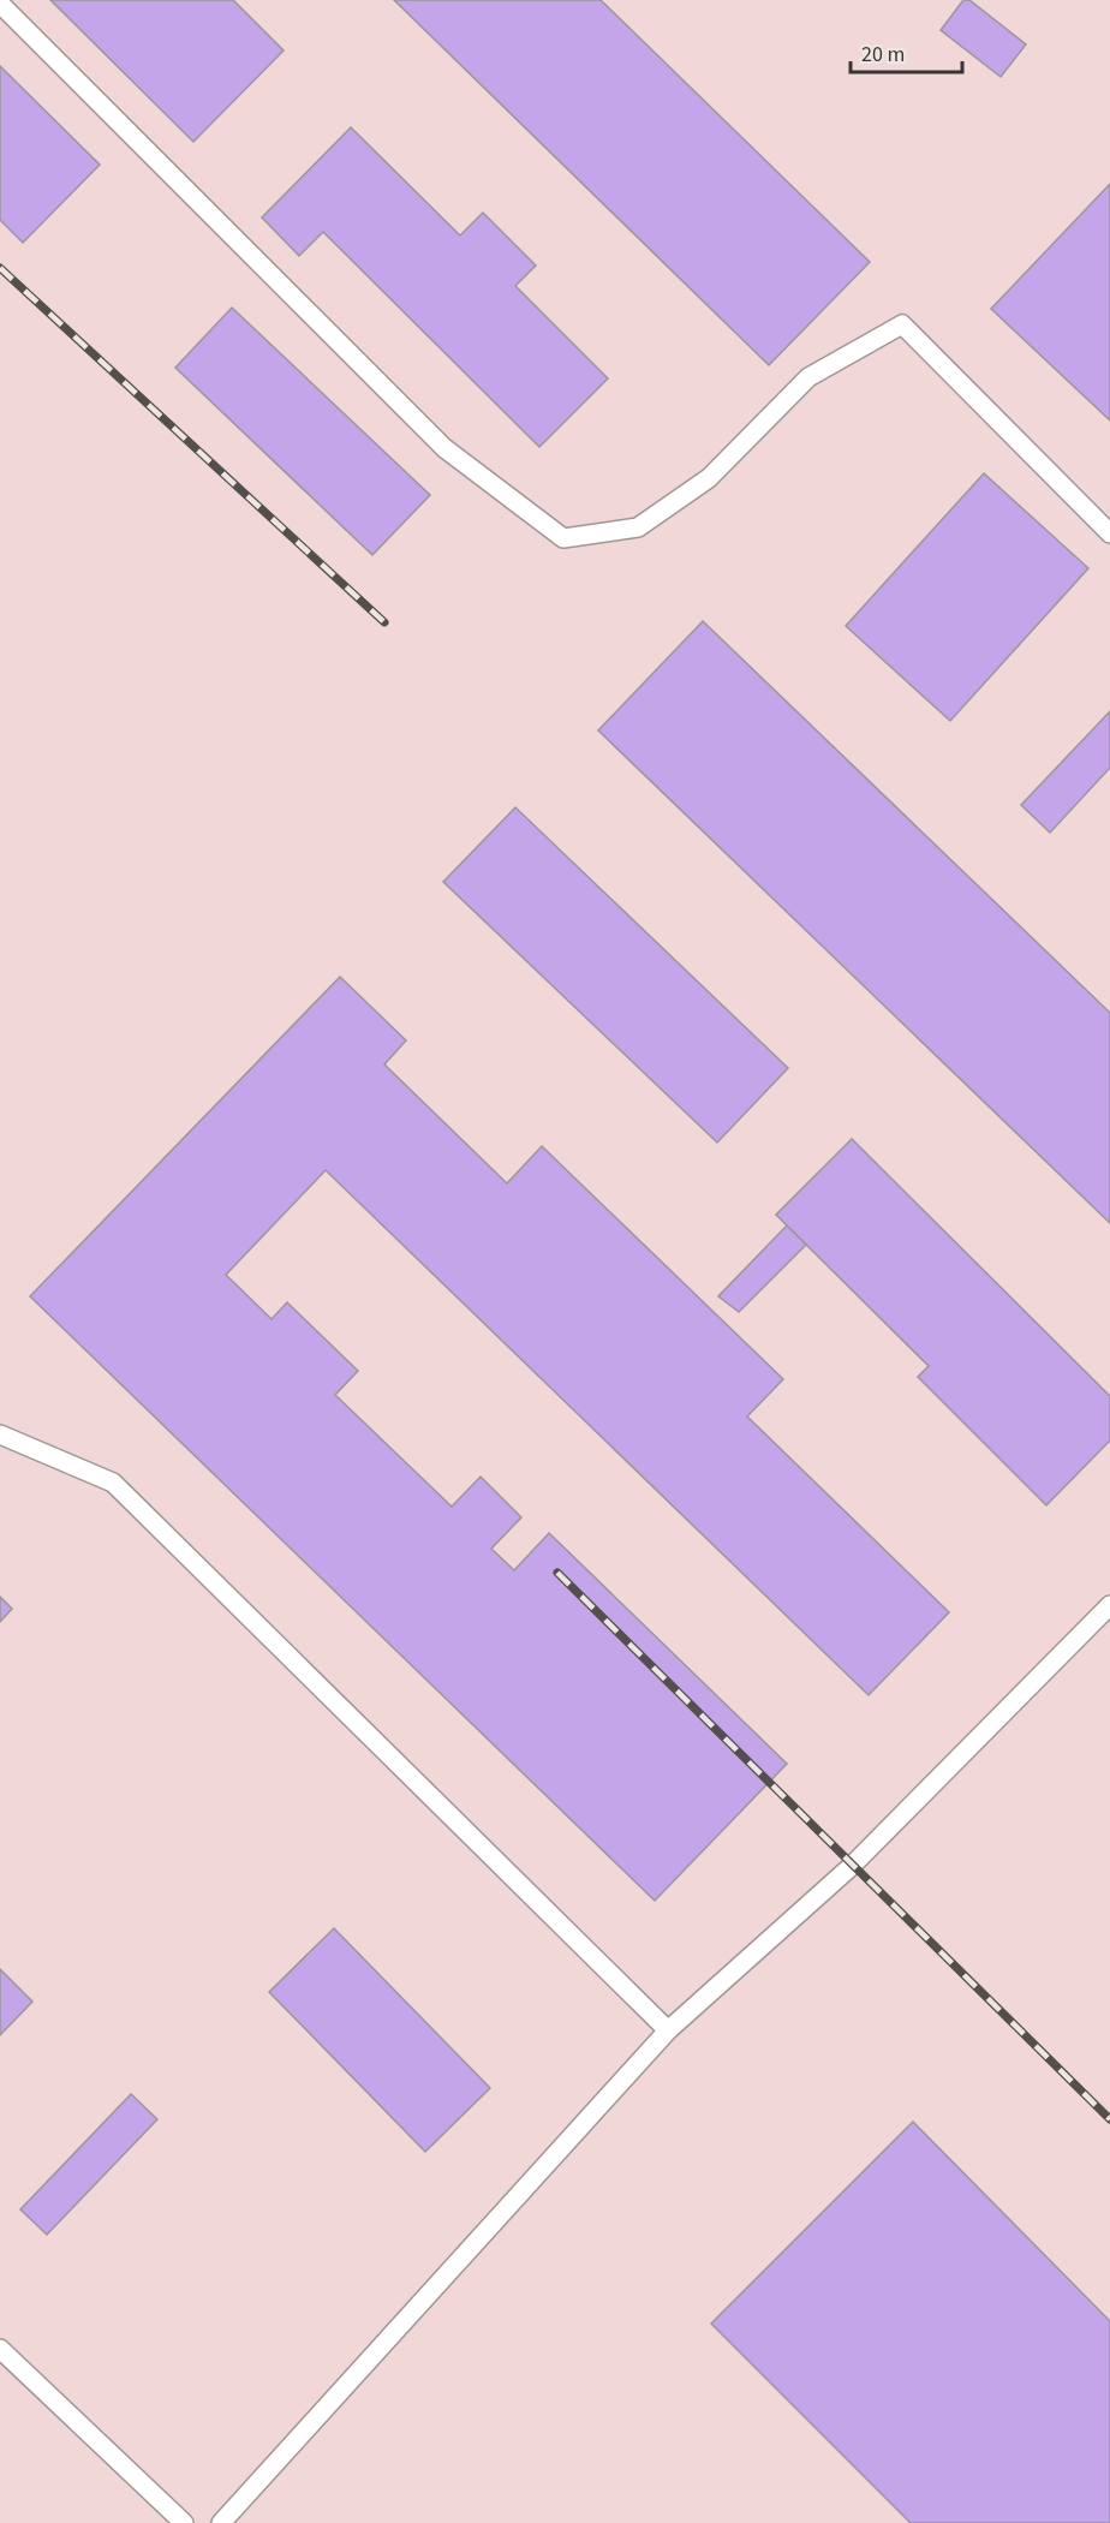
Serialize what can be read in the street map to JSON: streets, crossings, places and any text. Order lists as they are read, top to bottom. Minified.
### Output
{"scale_bar":"20 m"}
